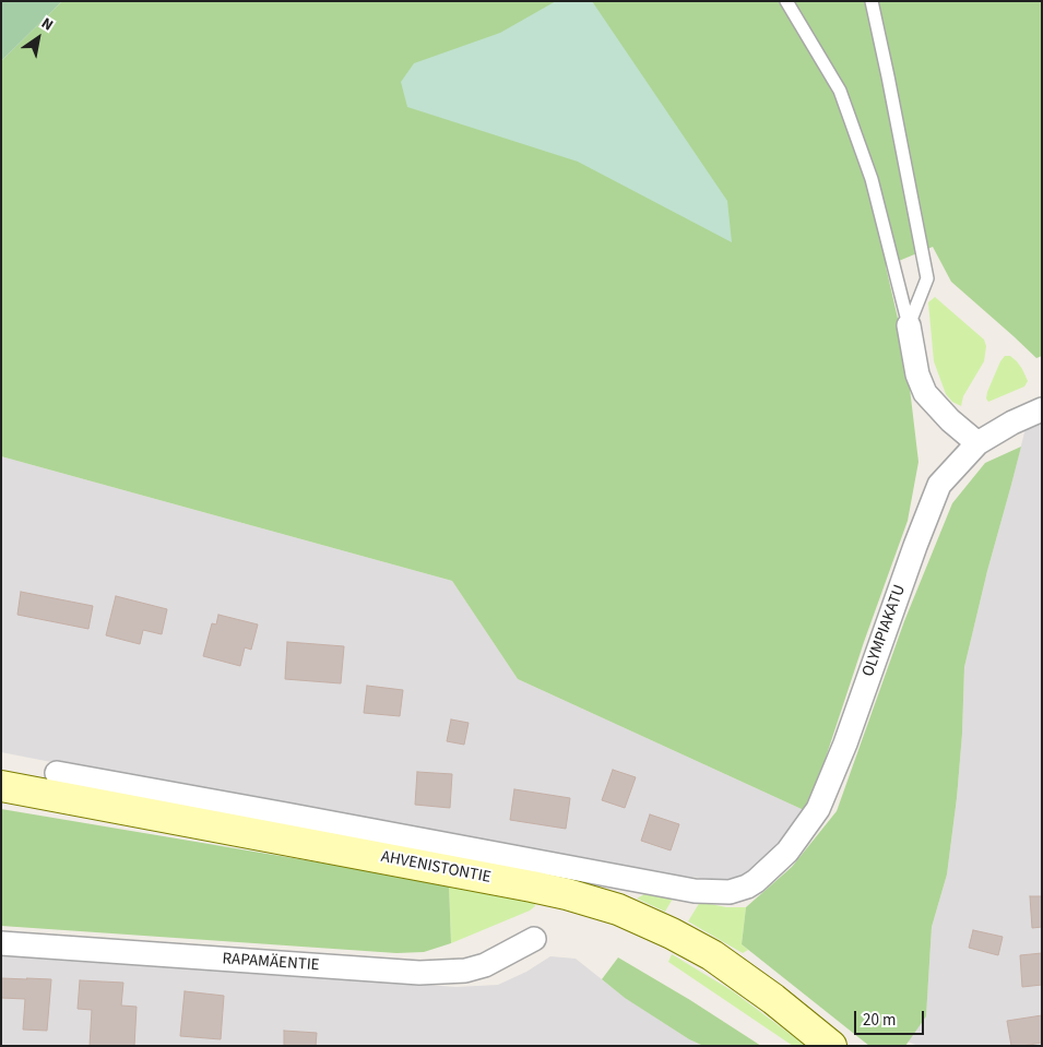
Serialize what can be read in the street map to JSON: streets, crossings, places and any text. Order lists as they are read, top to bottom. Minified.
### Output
{"streets":{"main road":["AHVENISTONTIE"],"street":["OLYMPIAKATU","RAPAMÄENTIE"]},"scale_bar":"20 m","north":"top right"}
